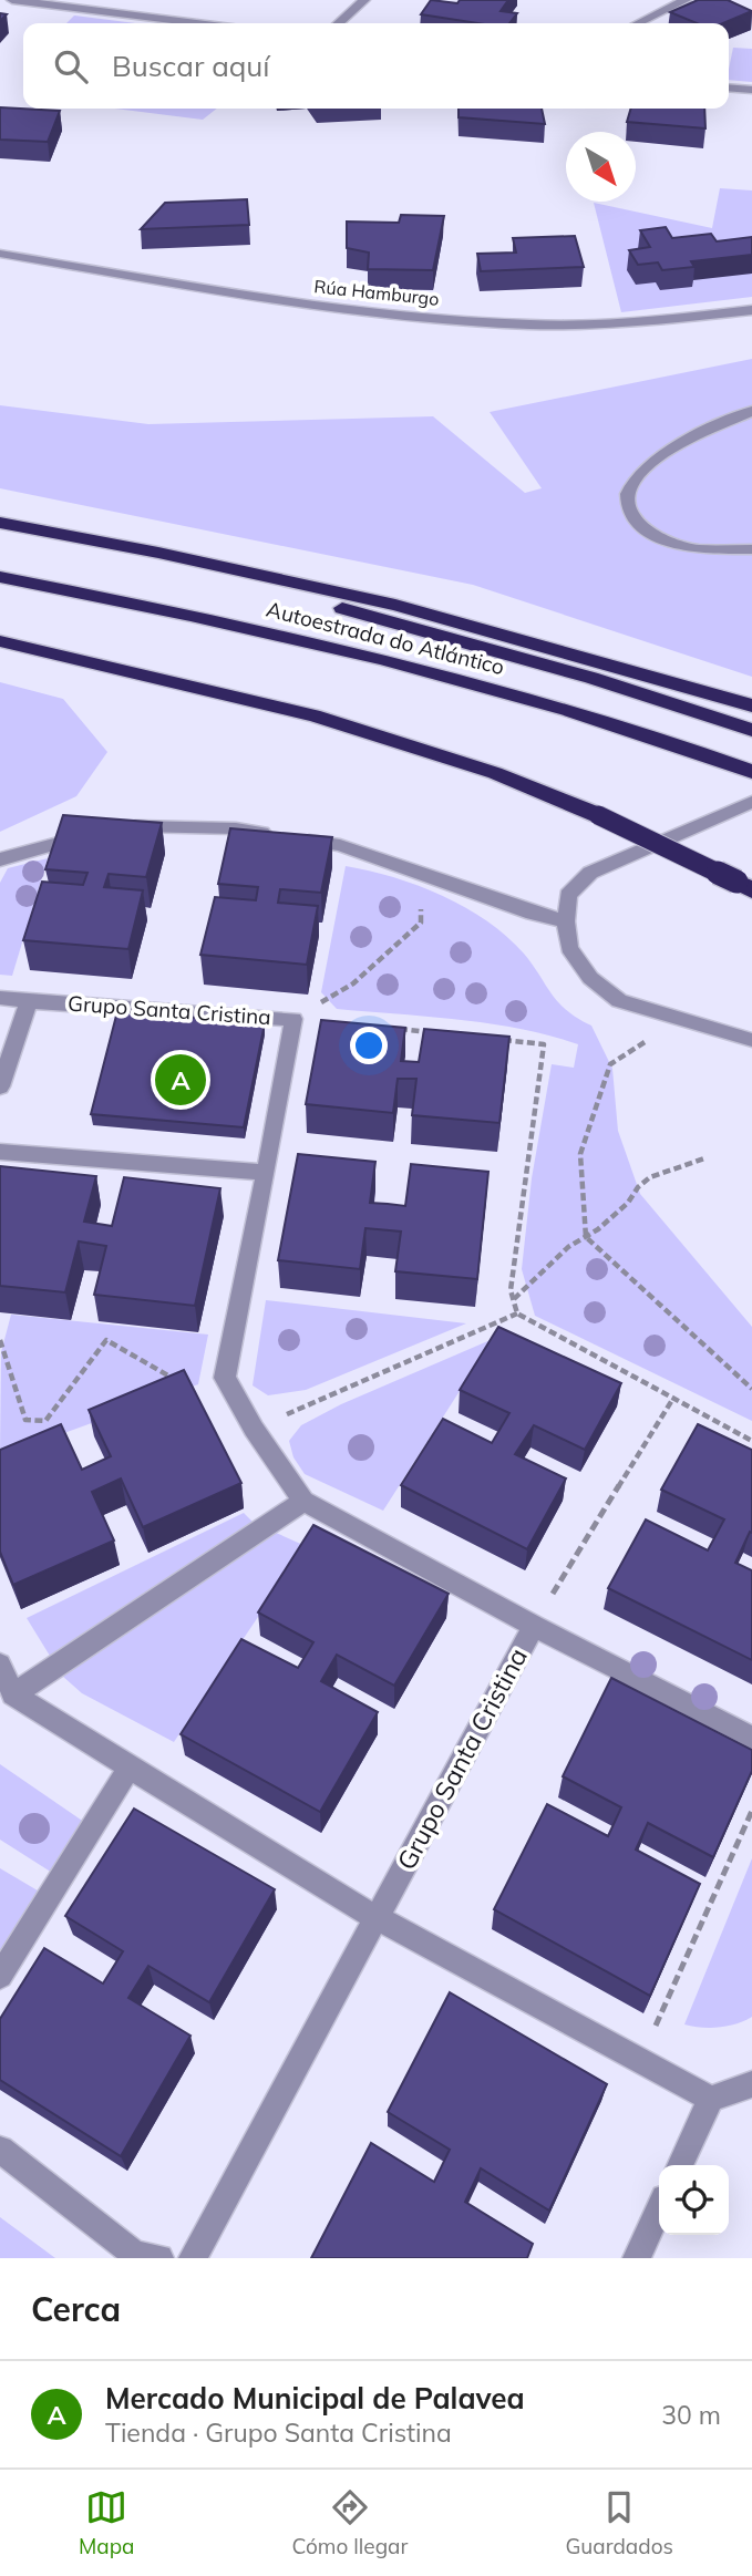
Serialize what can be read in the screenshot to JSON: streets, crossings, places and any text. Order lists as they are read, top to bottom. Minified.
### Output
{"streets":{"highway":["Autoestrada do Atlántico"],"street":["Rúa Hamburgo","Grupo Santa Cristina"]},"north":"bottom right","page":{"search":"Buscar aquí","pins":"A","heading":"Cerca","list":[{"mark":"A","name":"Mercado Municipal de Palavea","note":"Tienda · Grupo Santa Cristina","value":"30 m"}],"nav":["Mapa","Cómo llegar","Guardados"]}}
